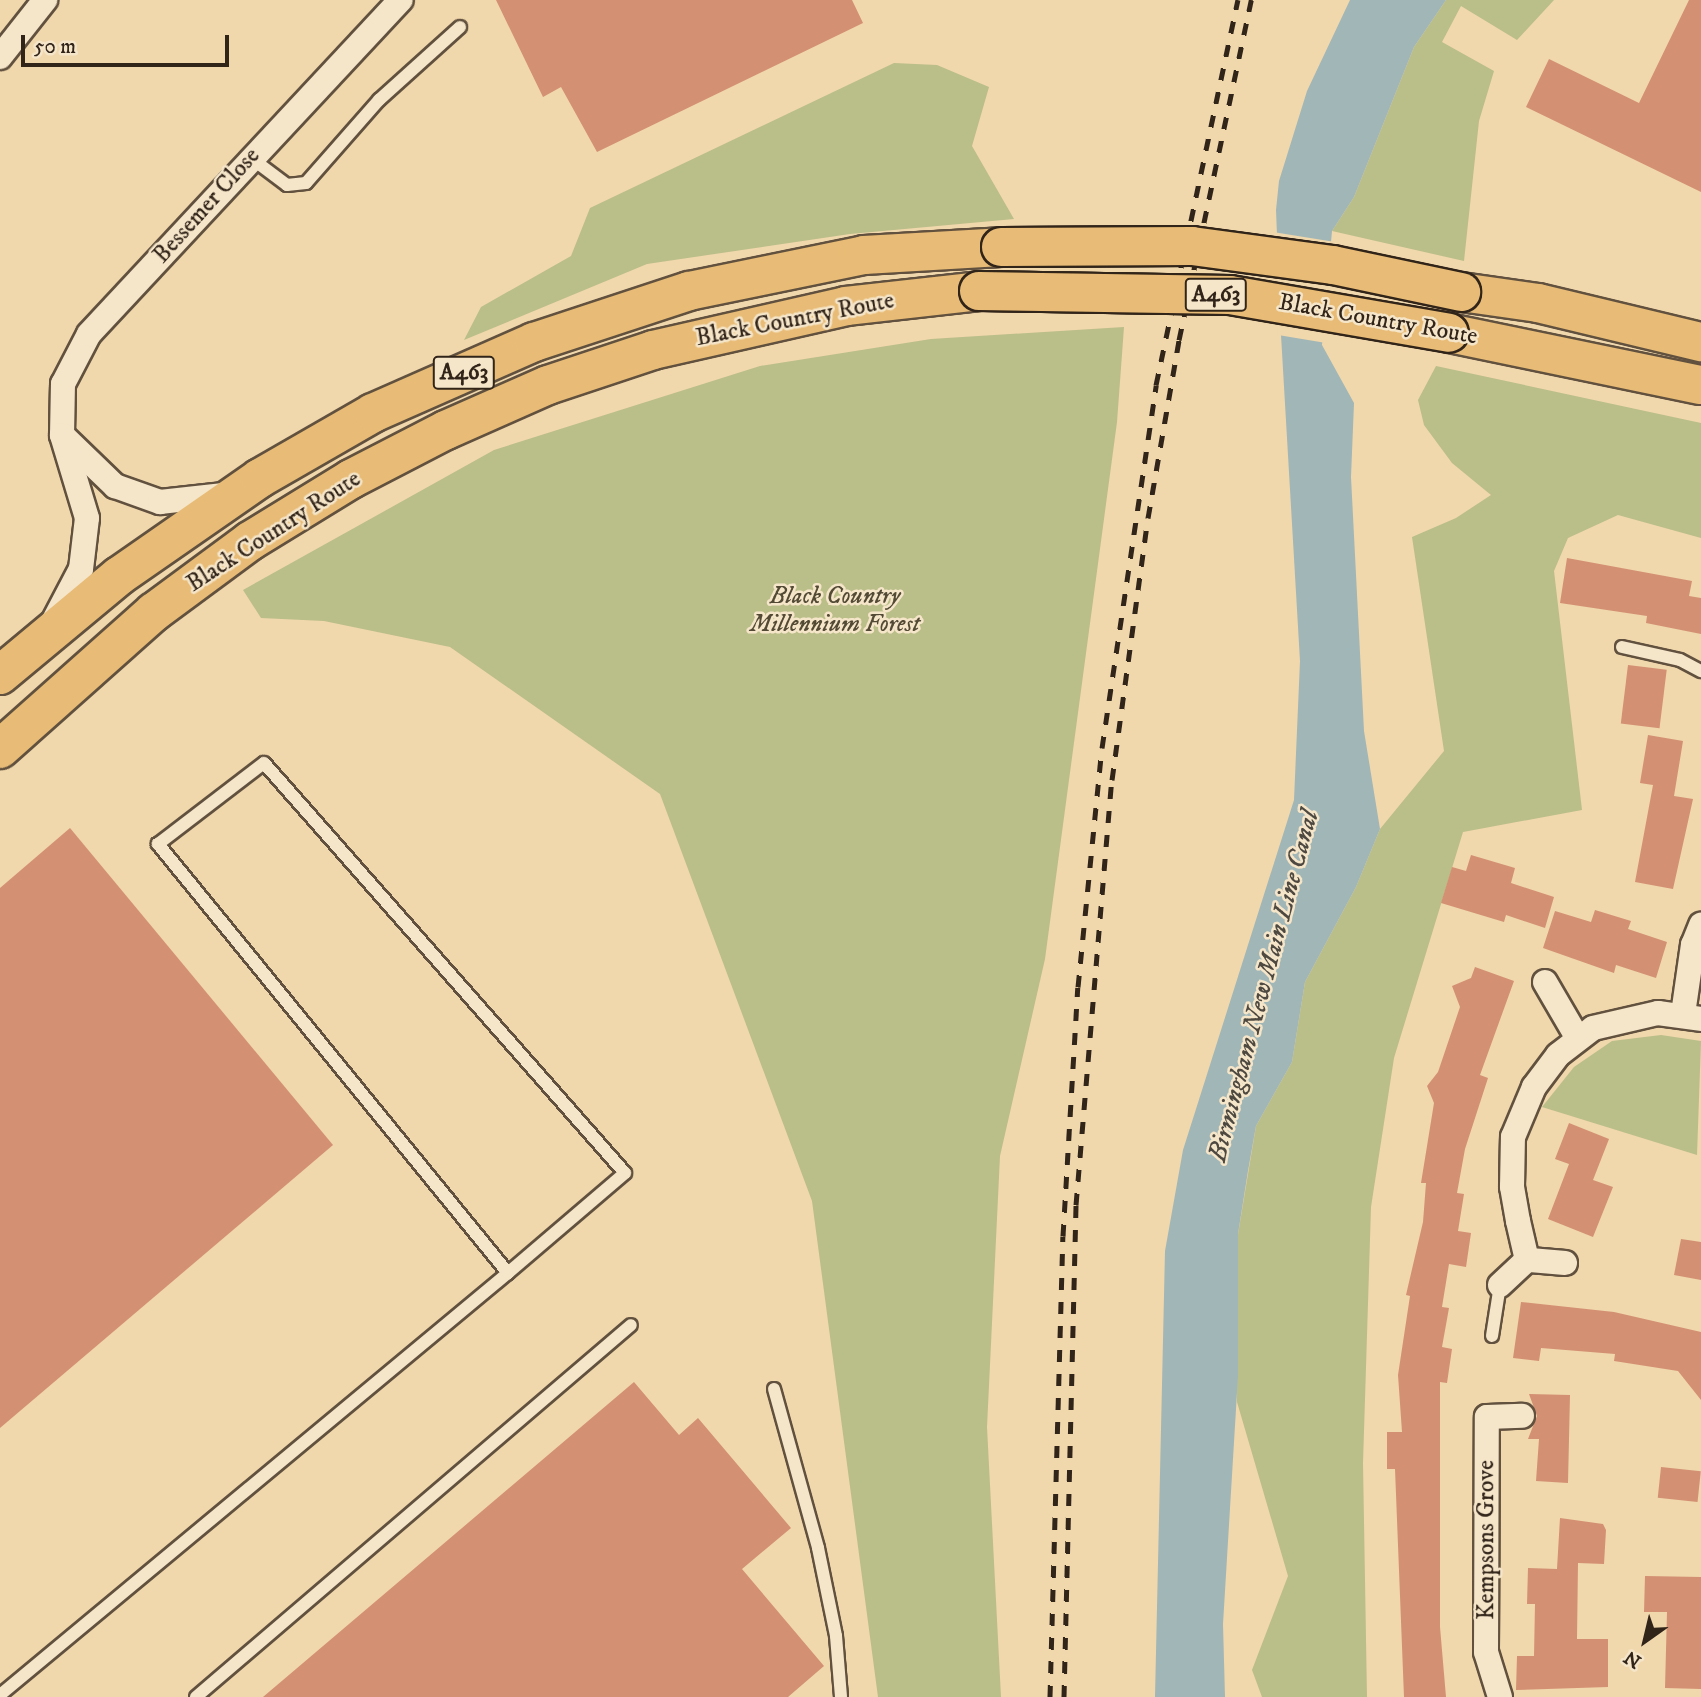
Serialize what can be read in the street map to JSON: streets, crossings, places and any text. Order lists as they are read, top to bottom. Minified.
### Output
{"streets":{"highway":["A463","Black Country Route"],"street":["Bessemer Close","Kempsons Grove"]},"crossings":[["Bessemer Close","Black Country Route"]],"water":["Birmingham New Main Line Canal"],"parks":["Black Country Millennium Forest"],"scale_bar":"50 m","north":"bottom left"}
